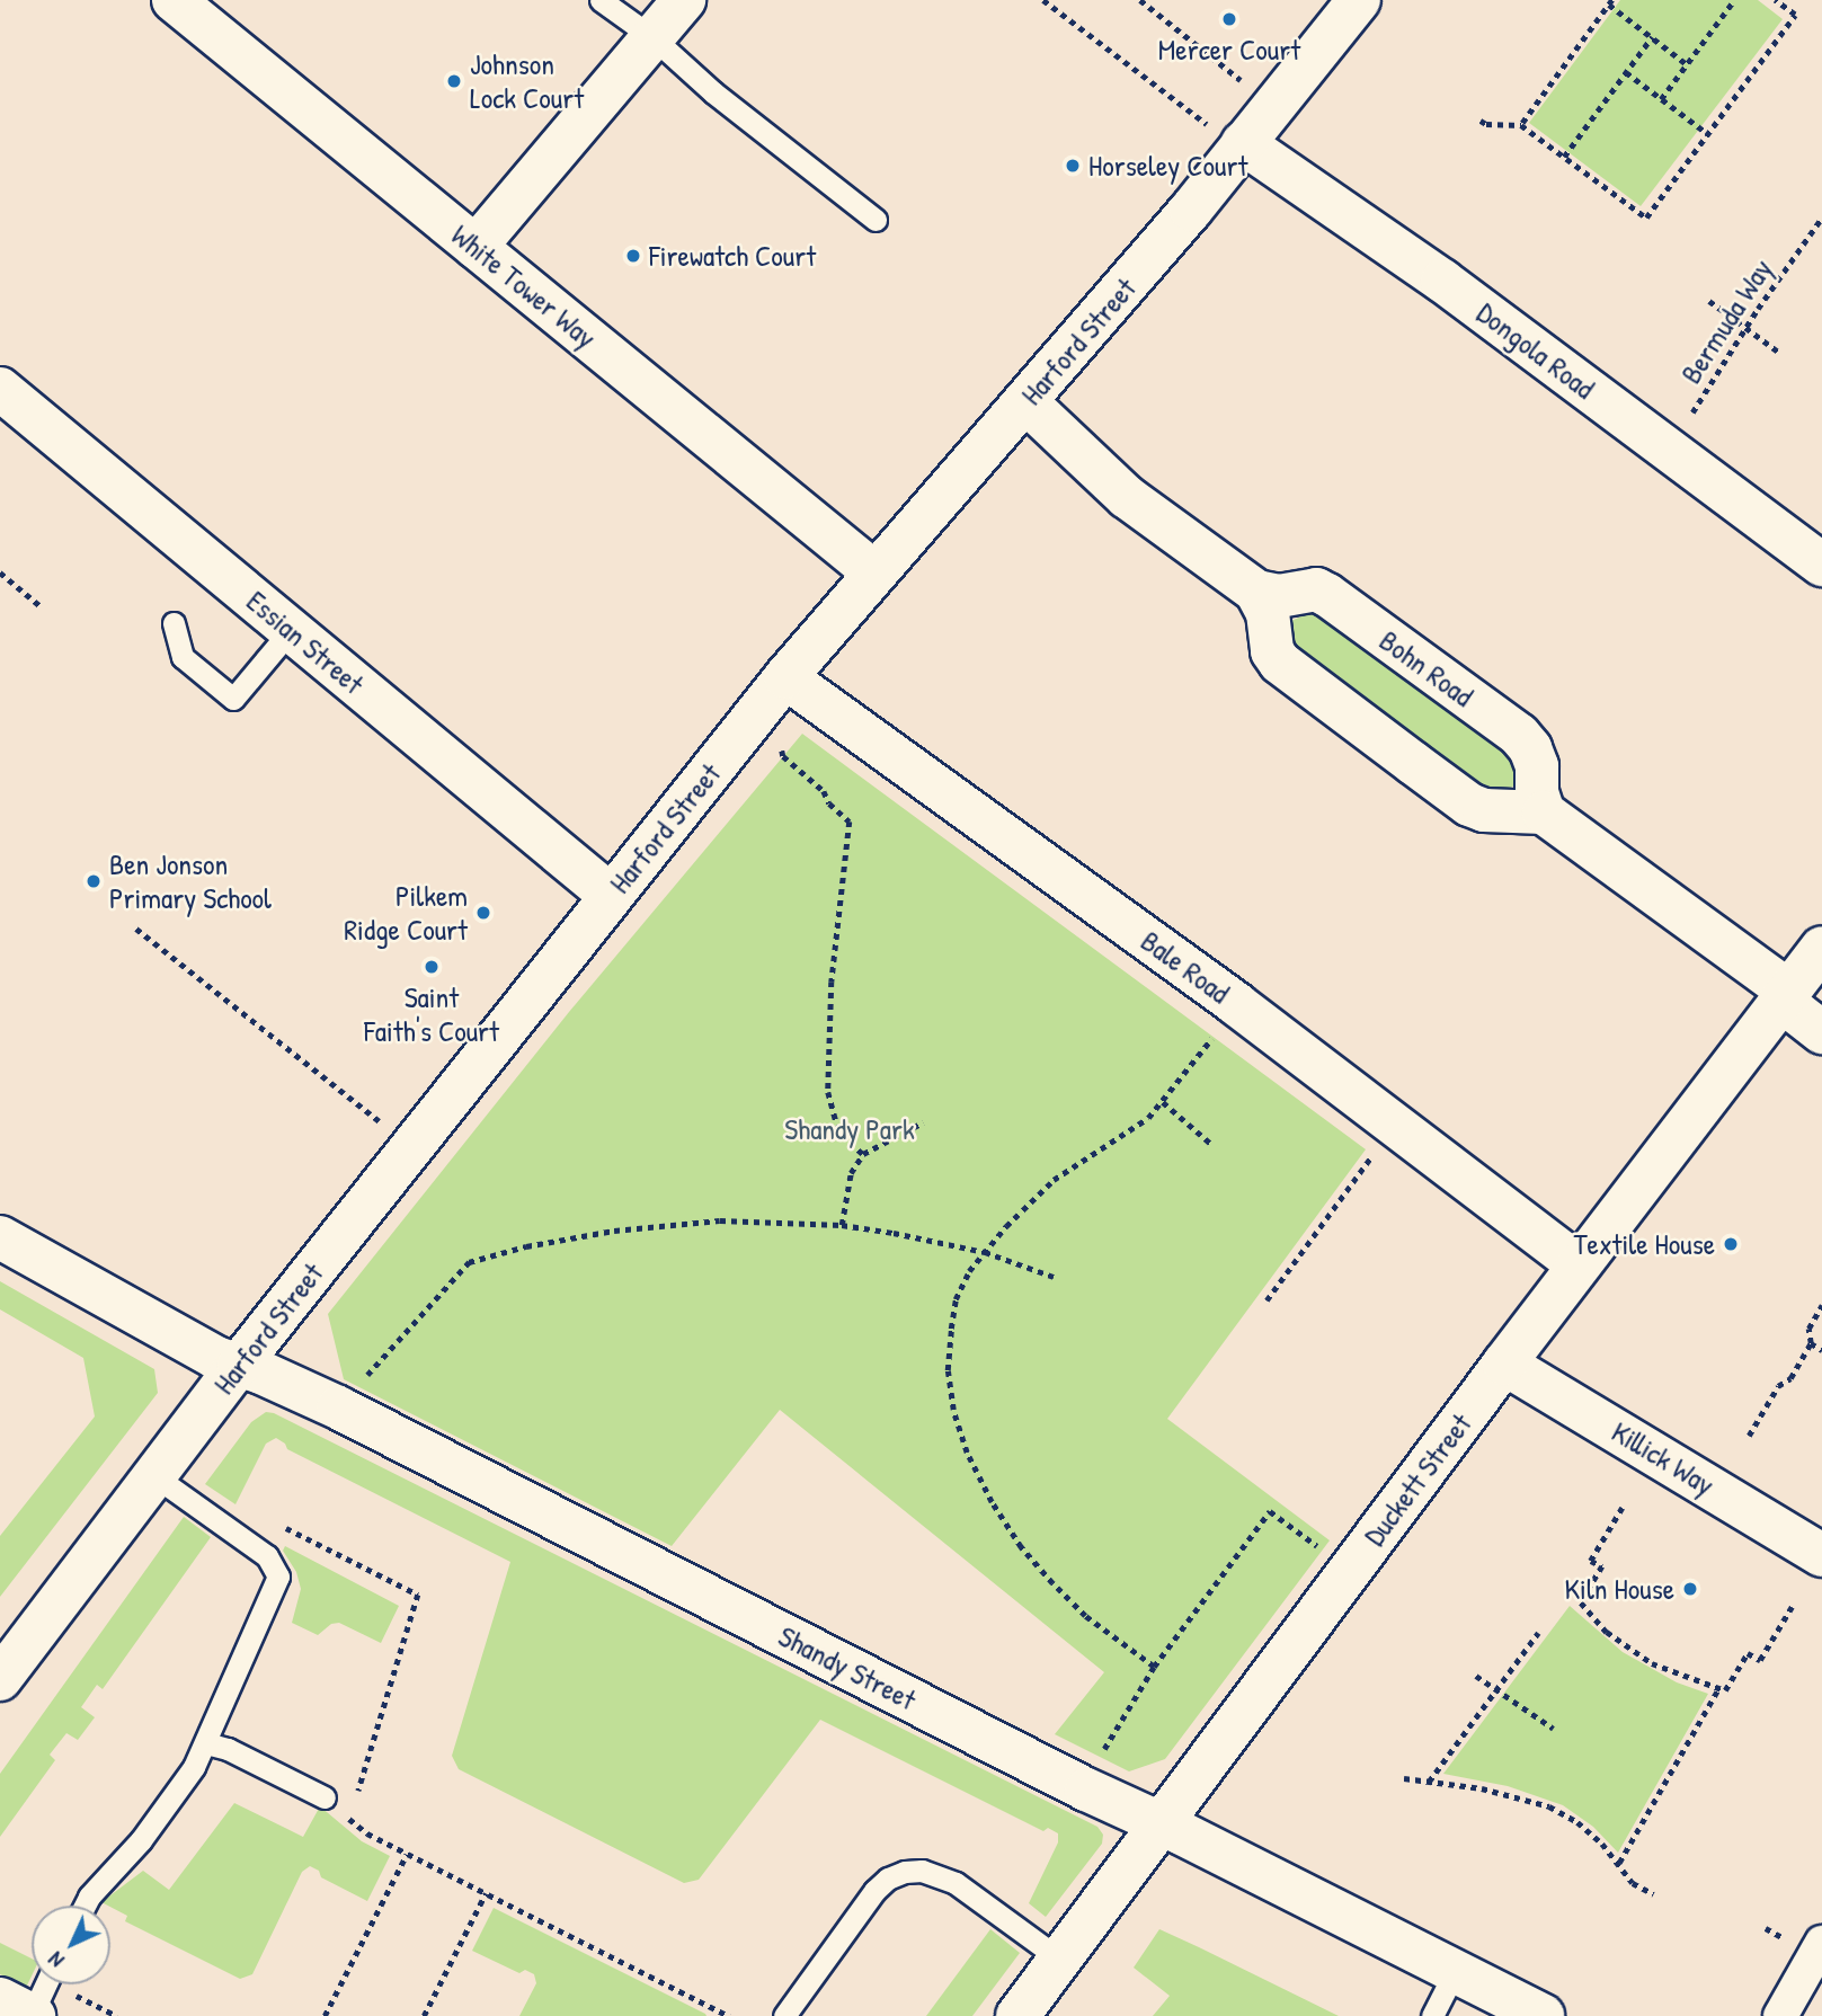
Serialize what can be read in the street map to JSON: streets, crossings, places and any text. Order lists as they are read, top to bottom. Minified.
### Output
{"streets":{"street":["White Tower Way","Harford Street","Dongola Road","Essian Street","Bohn Road","Bale Road","Killick Way","Duckett Street","Shandy Street"],"path":["Bermuda Way"]},"crossings":[["White Tower Way","Harford Street"],["Bermuda Way","Dongola Road"],["Harford Street","Dongola Road"],["Harford Street","Essian Street"],["Harford Street","Bale Road"],["Harford Street","Shandy Street"],["Bale Road","Duckett Street"],["Killick Way","Duckett Street"],["Duckett Street","Shandy Street"]],"parks":["Shandy Park"],"places":["Mercer Court","Johnson Lock Court","Horseley Court","Firewatch Court","Ben Jonson Primary School","Pilkem Ridge Court","Saint Faith's Court","Textile House","Kiln House"],"north":"bottom left"}
